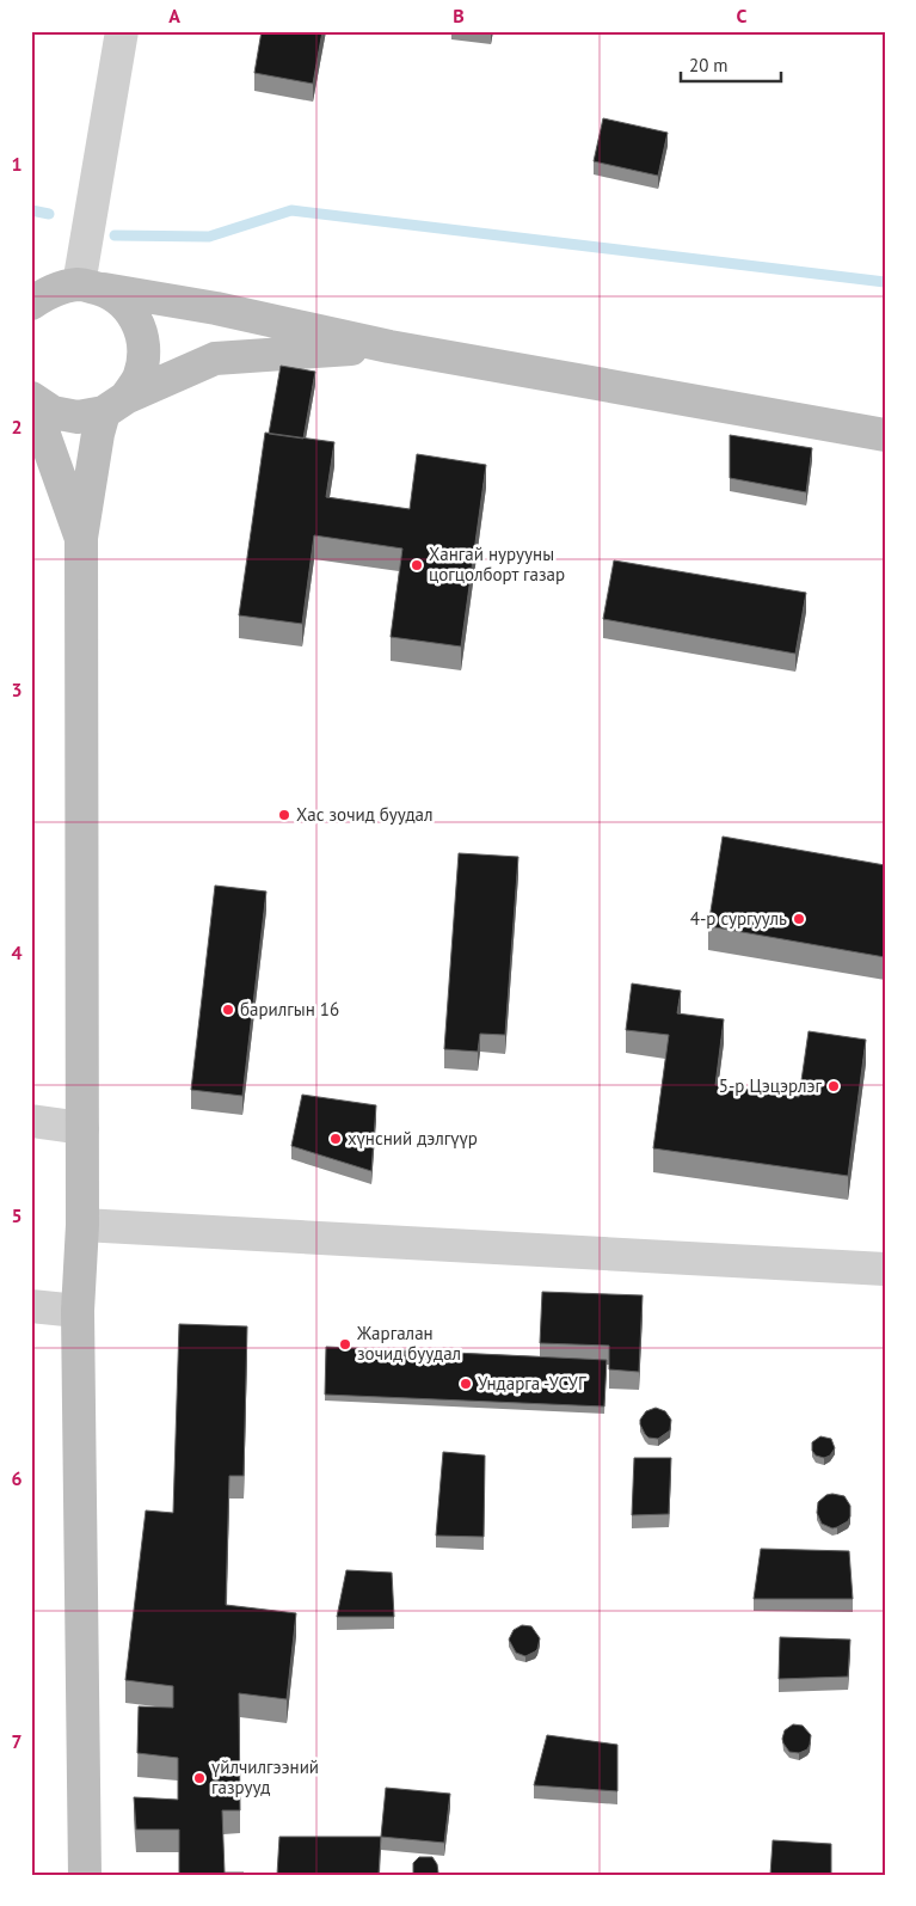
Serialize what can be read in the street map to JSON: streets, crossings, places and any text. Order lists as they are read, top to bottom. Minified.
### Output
{"places":["Хангай нурууны цогцолборт газар","Хас зочид буудал","4-р сургууль","барилгын 16","5-р Цэцэрлэг","хүнсний дэлгүүр","Жаргалан зочид буудал","Ундарга -УСУГ","үйлчилгээний газрууд"],"scale_bar":"20 m","grid":{"columns":["A","B","C"],"rows":["1","2","3","4","5","6","7"]}}
